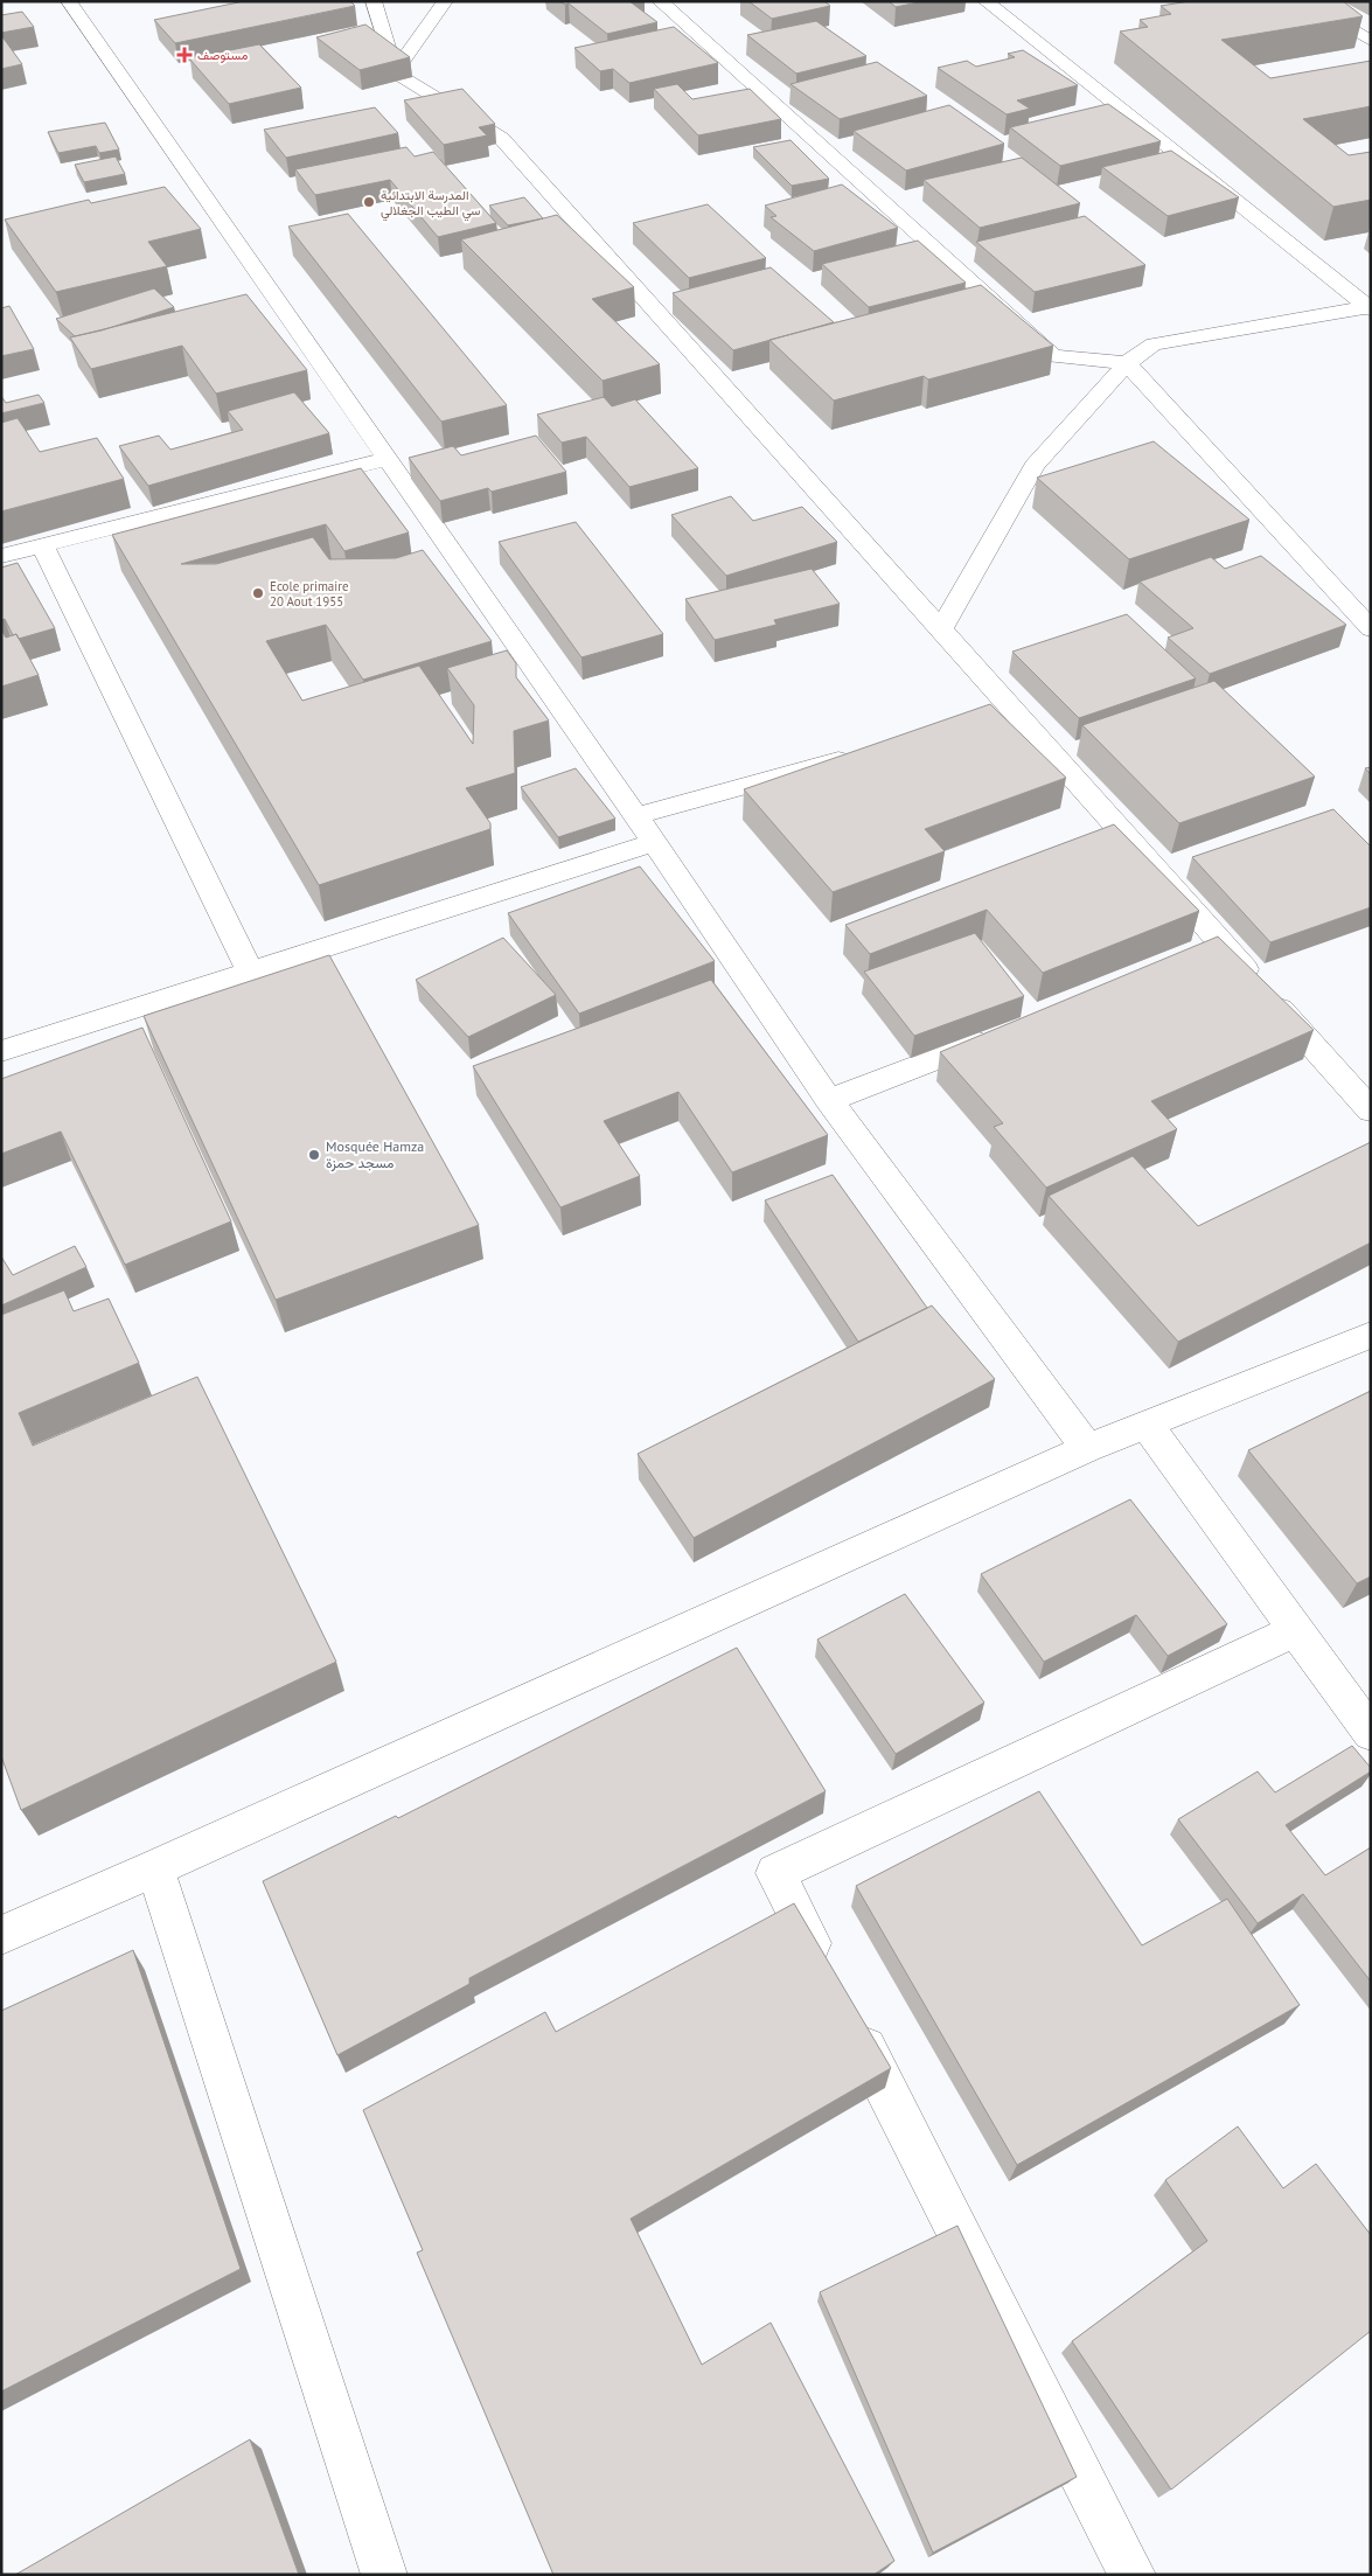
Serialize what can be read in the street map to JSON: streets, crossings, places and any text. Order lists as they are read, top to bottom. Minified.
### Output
{"places":{"health":["مستوصف"],"other":["المدرسة الابتدائية سي الطيب الجغلالي","Ecole primaire 20 Aout 1955","Mosquée Hamza مسجد حمزة"]}}
